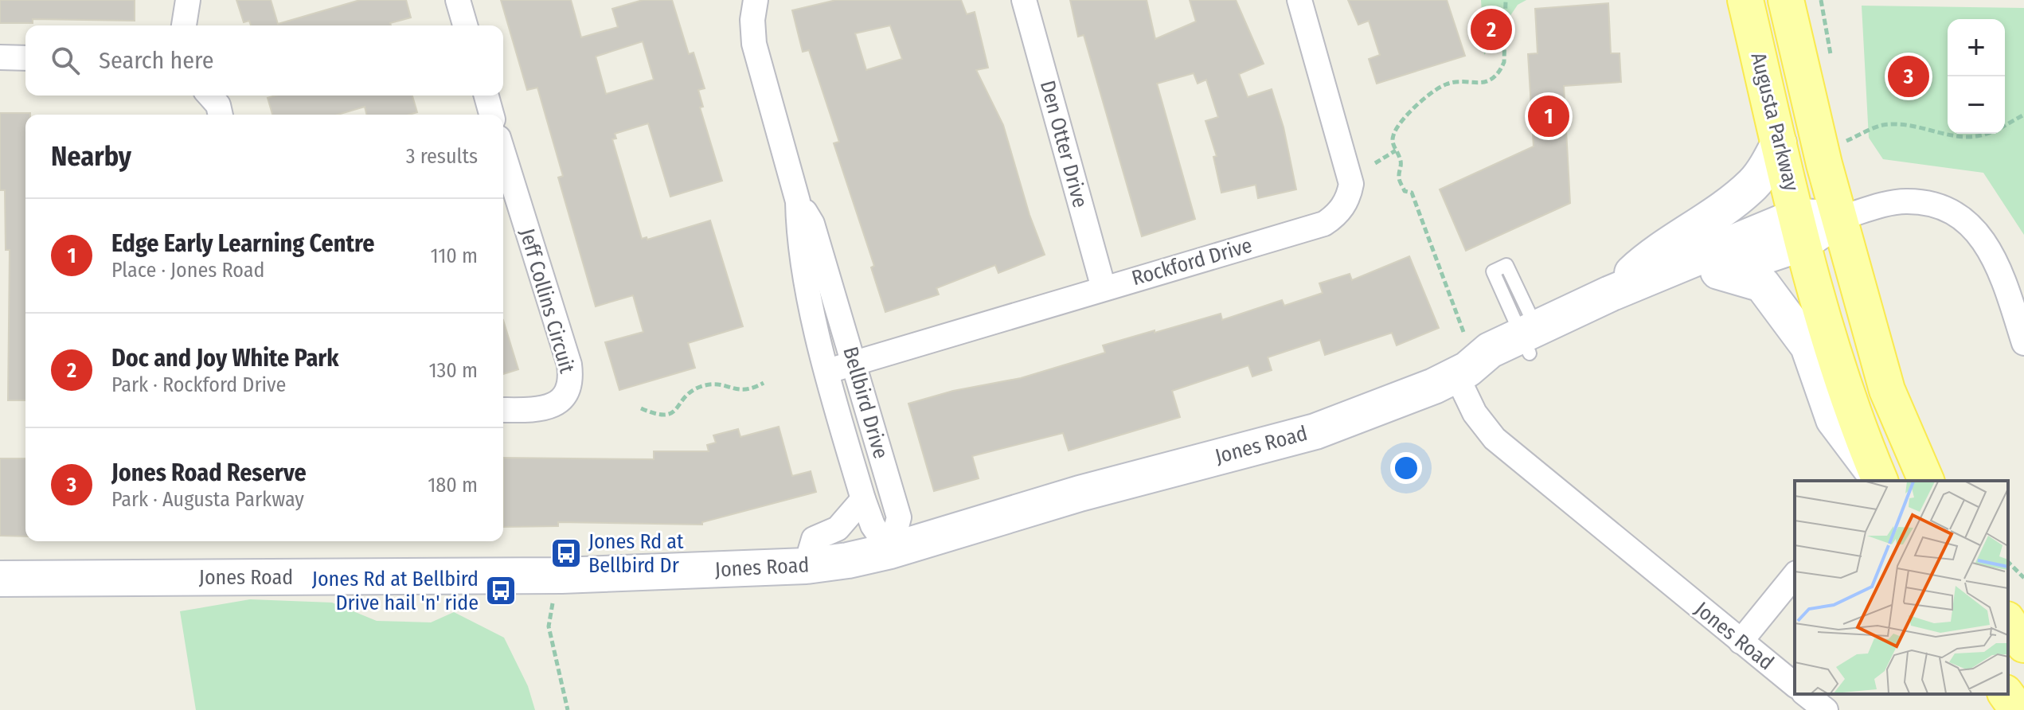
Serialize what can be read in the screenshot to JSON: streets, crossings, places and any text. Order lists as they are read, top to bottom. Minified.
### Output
{"streets":{"main road":["Augusta Parkway"],"street":["Den Otter Drive","Rockford Drive","Jeff Collins Circuit","Bellbird Drive","Jones Road"]},"crossings":[["Augusta Parkway","Jones Road"],["Den Otter Drive","Rockford Drive"],["Rockford Drive","Bellbird Drive"],["Bellbird Drive","Jones Road"]],"places":{"bus stop":["Jones Rd at Bellbird Dr","Jones Rd at Bellbird Drive hail 'n' ride"]},"page":{"pins":["2","3","1"],"map_buttons":["+","−"],"search":"Search here","heading":["Nearby","3 results"],"list":[{"mark":"1","name":"Edge Early Learning Centre","note":"Place · Jones Road","value":"110 m"},{"mark":"2","name":"Doc and Joy White Park","note":"Park · Rockford Drive","value":"130 m"},{"mark":"3","name":"Jones Road Reserve","note":"Park · Augusta Parkway","value":"180 m"}]}}
